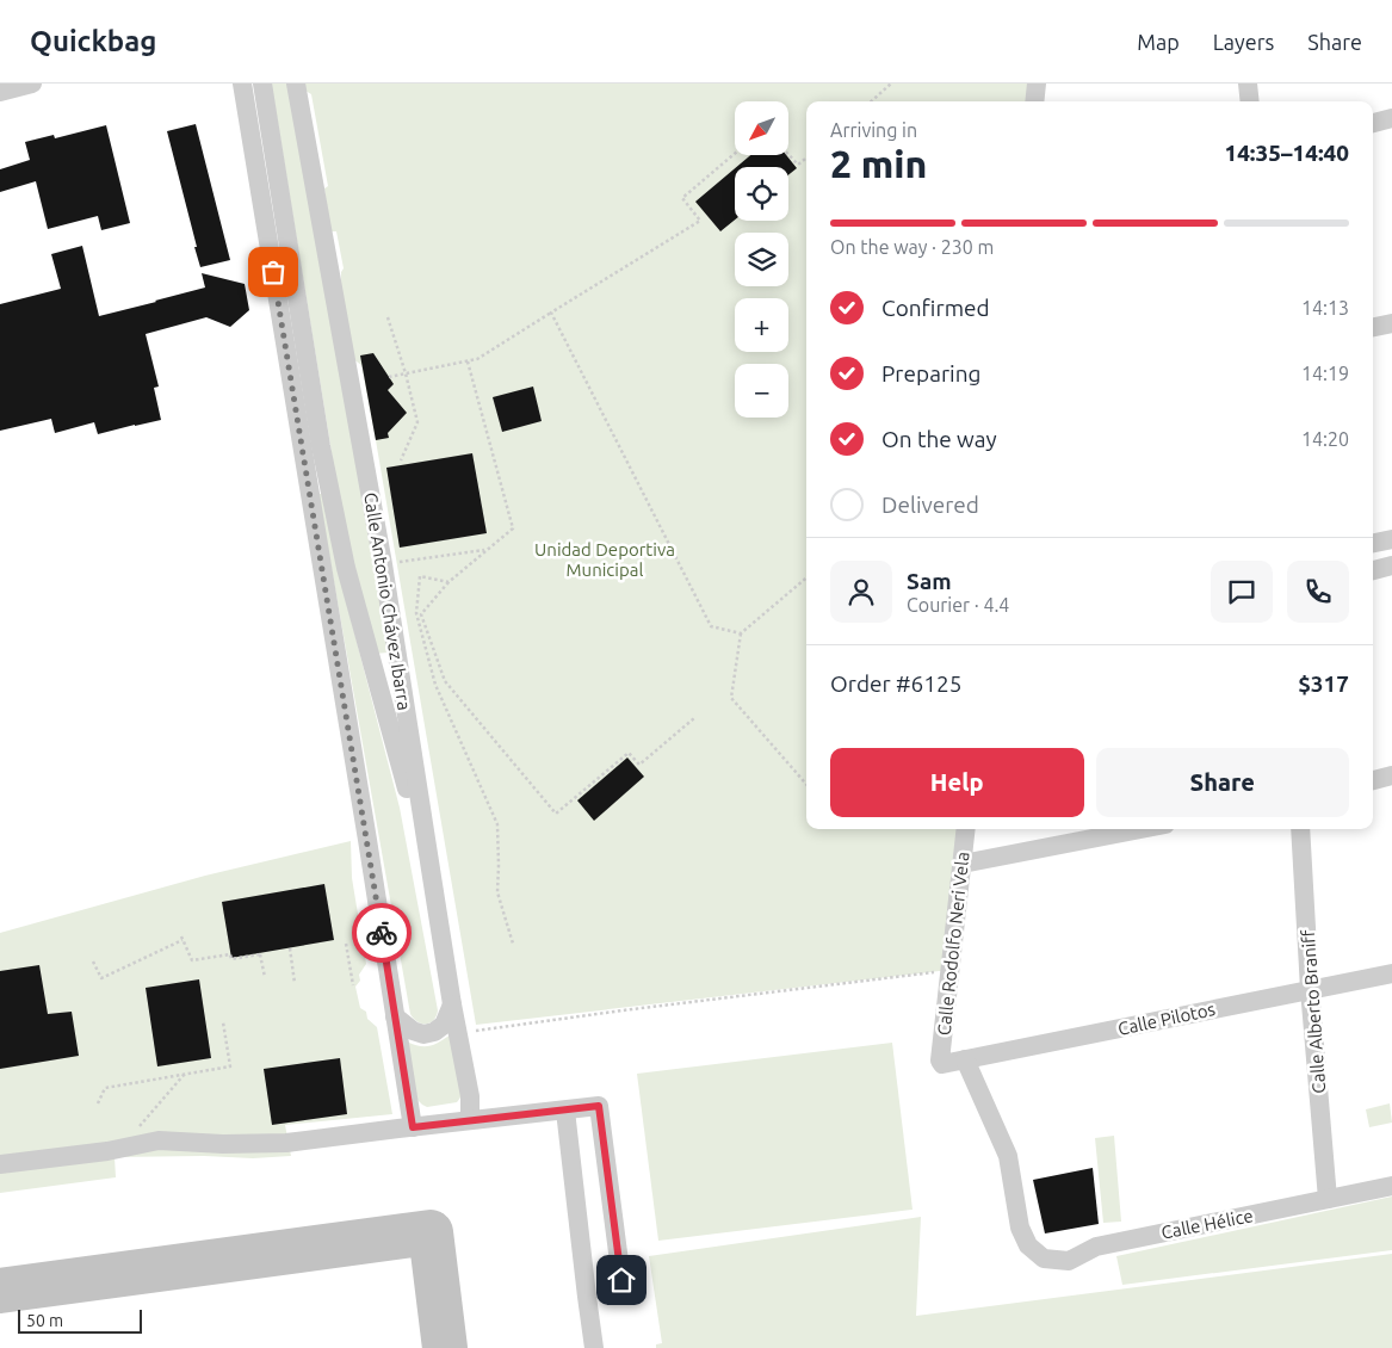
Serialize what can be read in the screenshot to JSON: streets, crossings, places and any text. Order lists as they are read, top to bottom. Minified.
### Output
{"streets":{"street":["Calle Antonio Chávez Ibarra","Calle Rodolfo Neri Vela","Calle Alberto Braniff","Calle Pilotos","Calle Hélice"]},"crossings":[["Calle Rodolfo Neri Vela","Calle Pilotos"],["Calle Alberto Braniff","Calle Pilotos"],["Calle Alberto Braniff","Calle Hélice"],["Calle Pilotos","Calle Hélice"]],"parks":["Unidad Deportiva Municipal"],"scale_bar":"50 m","north":"bottom left","page":{"header":"Quickbag","nav":["Map","Layers","Share"],"map_buttons":["+","−"],"heading":["2 min","Arriving in","14:35–14:40"],"panel":["Sam","Courier · 4.4","Order #6125","$317"],"bar":"On the way · 230 m","list":[["Confirmed","14:13"],["Preparing","14:19"],["On the way","14:20"],"Delivered"],"buttons":["Help","Share"],"scale":"50 m"}}
